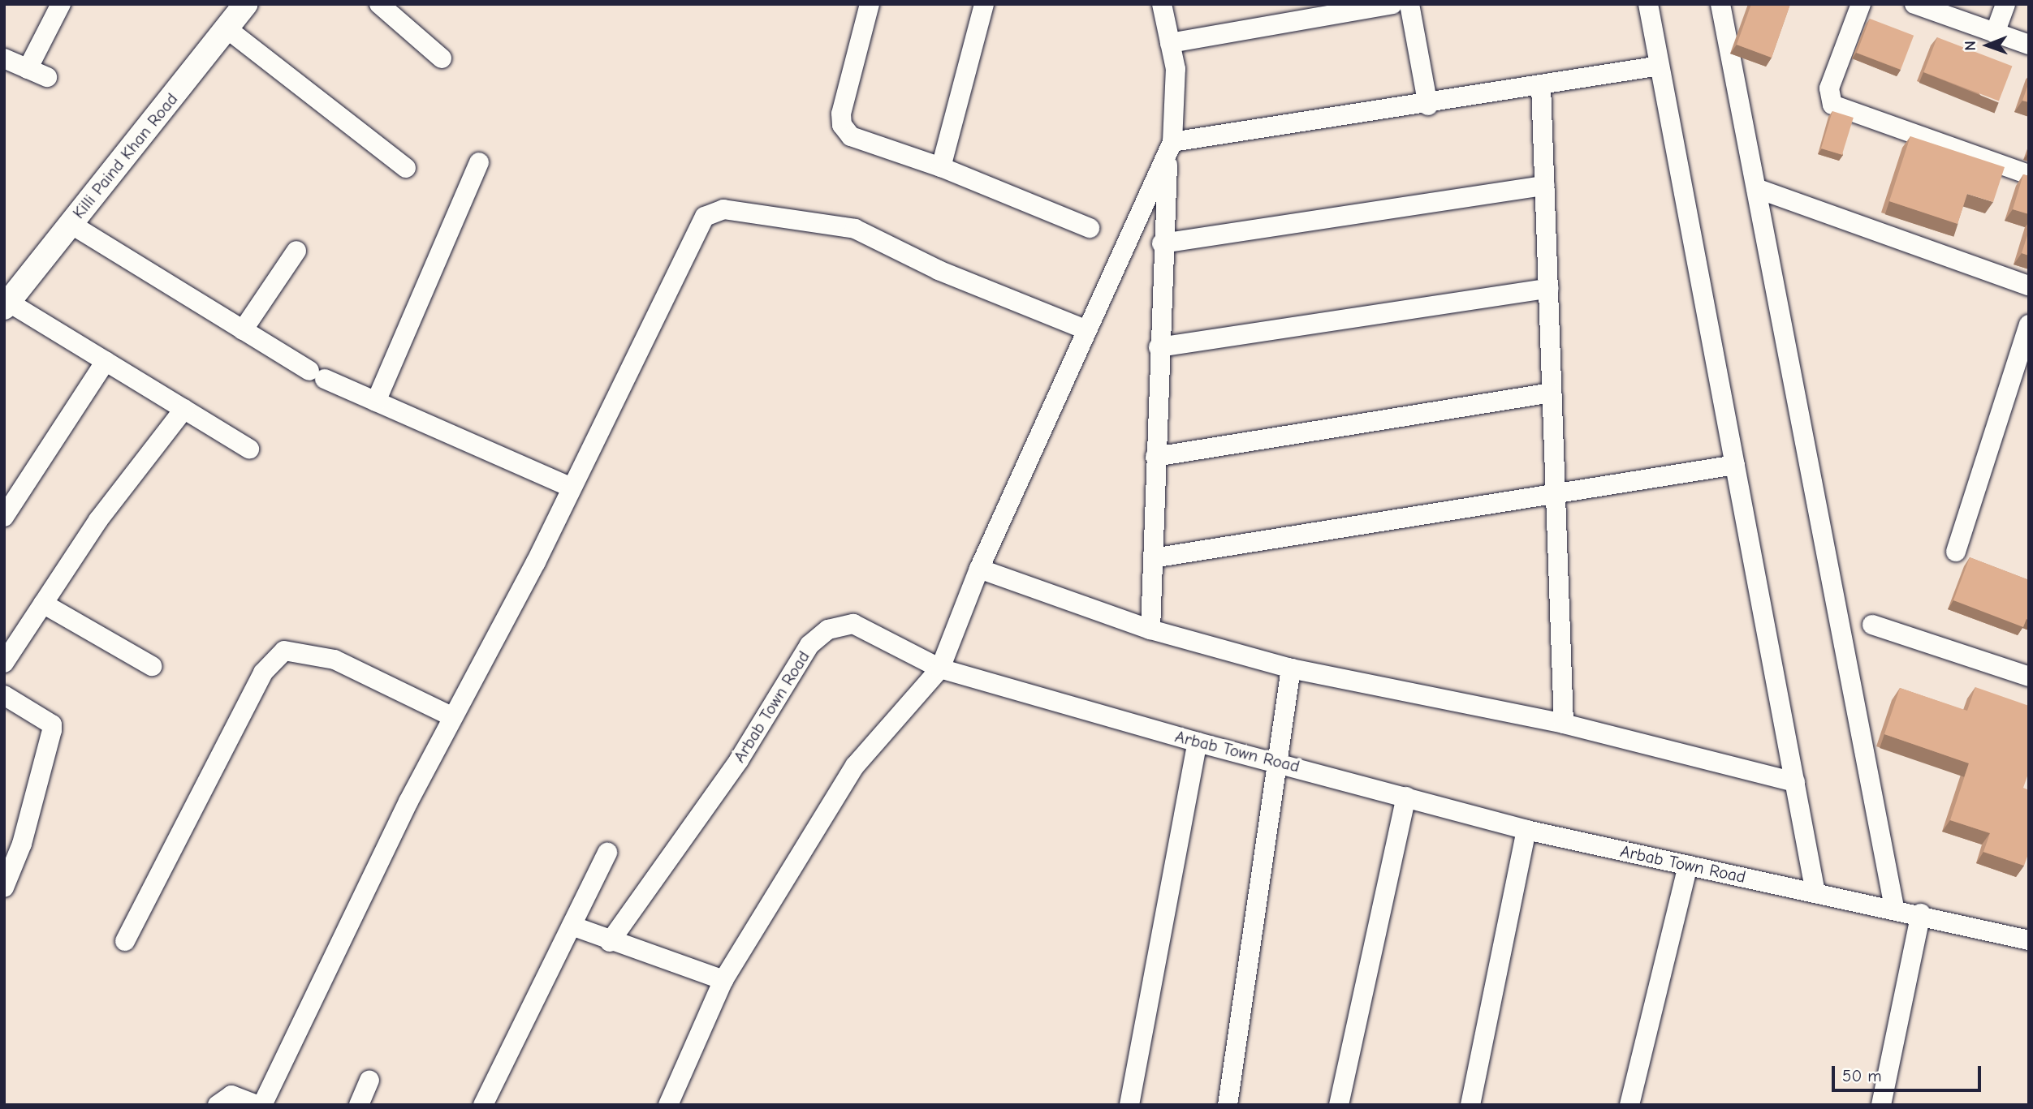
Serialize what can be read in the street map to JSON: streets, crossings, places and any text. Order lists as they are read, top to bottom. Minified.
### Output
{"streets":{"street":["Killi Paind Khan Road","Arbab Town Road"]},"scale_bar":"50 m","north":"left"}
